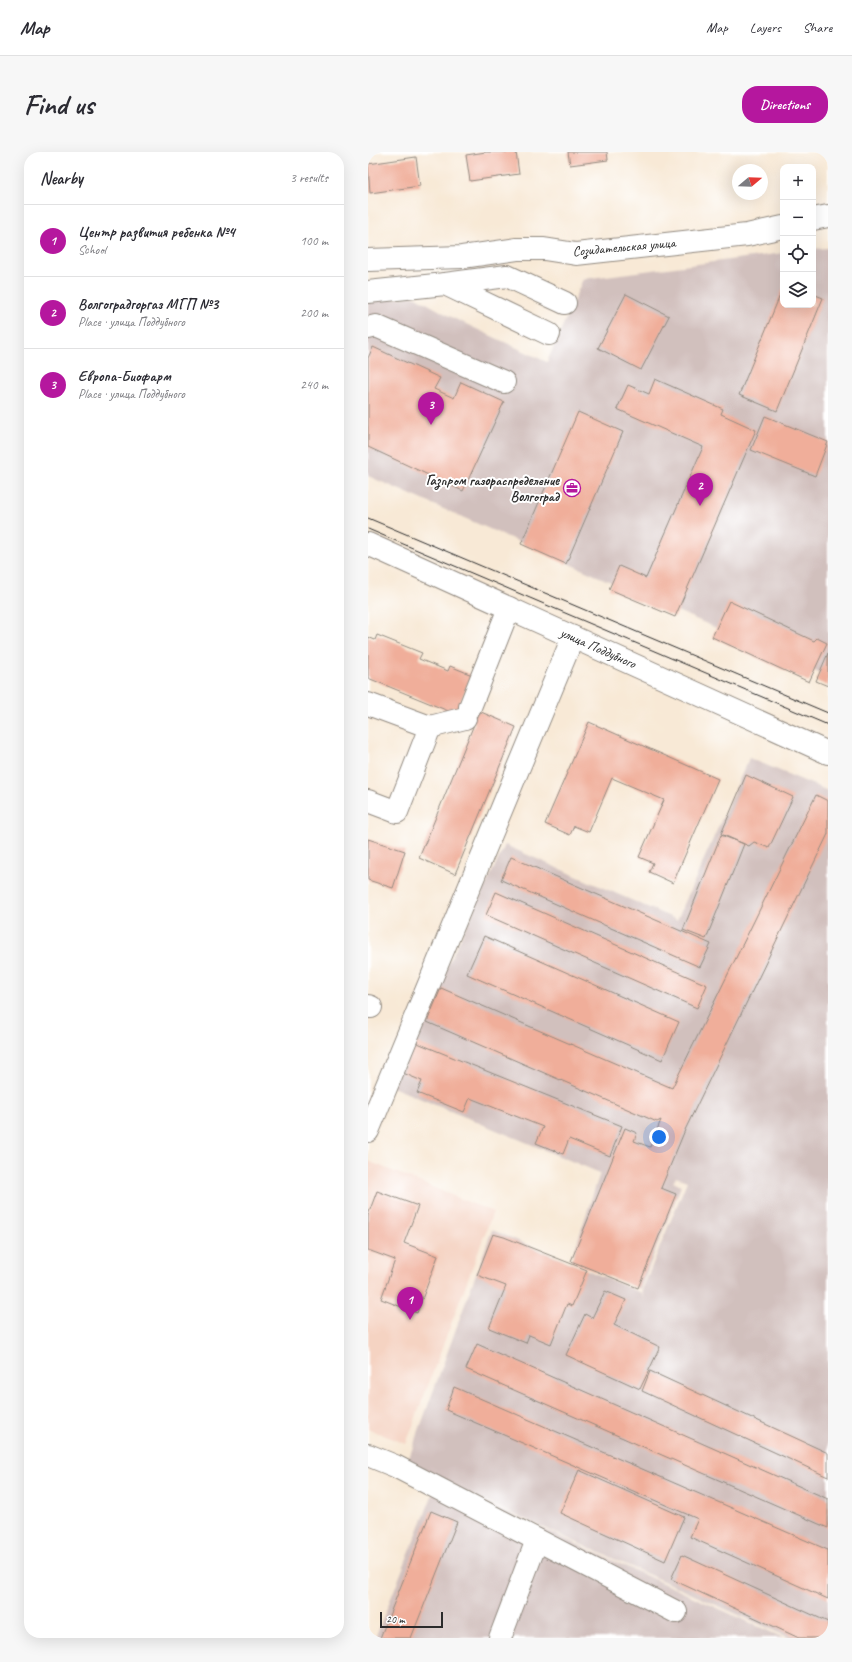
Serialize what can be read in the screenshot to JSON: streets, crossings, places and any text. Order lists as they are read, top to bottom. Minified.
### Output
{"streets":{"street":["Созидательская улица","улица Поддубного"]},"places":{"office":["Газпром газораспределение Волгоград"]},"scale_bar":"20 m","north":"right","page":{"header":"Map","nav":["Map","Layers","Share"],"buttons":"Directions","title":"Find us","heading":["Nearby","3 results"],"map_buttons":["+","−"],"list":[{"mark":"1","name":"Центр развития ребенка №4","note":"School","value":"100 m"},{"mark":"2","name":"Волгоградгоргаз МГП №3","note":"Place · улица Поддубного","value":"200 m"},{"mark":"3","name":"Европа-Биофарм","note":"Place · улица Поддубного","value":"240 m"}],"pins":["3","2","1"],"scale":"20 m"}}
